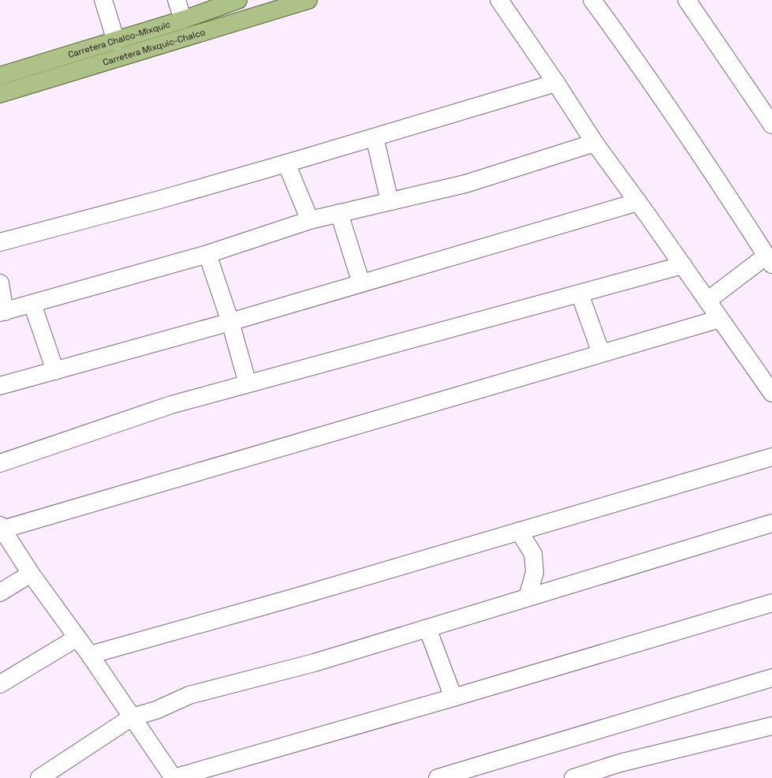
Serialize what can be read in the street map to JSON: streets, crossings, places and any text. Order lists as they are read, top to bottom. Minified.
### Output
{"streets":{"main road":["Carretera Chalco-Mixquic","Carretera Mixquic-Chalco"]}}
